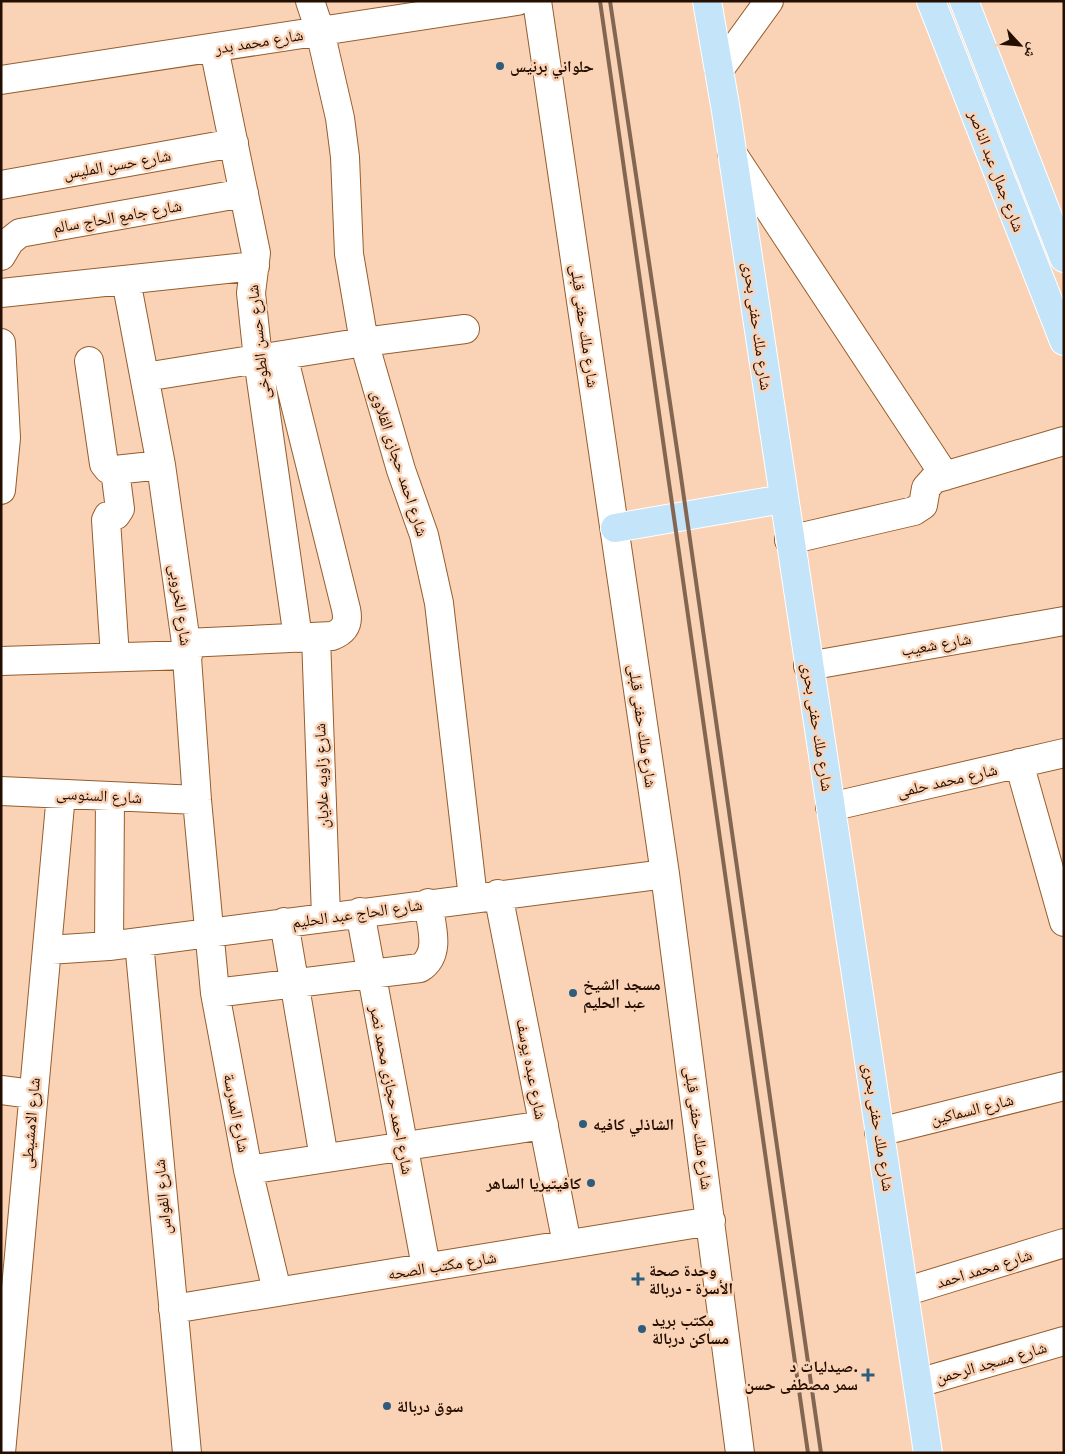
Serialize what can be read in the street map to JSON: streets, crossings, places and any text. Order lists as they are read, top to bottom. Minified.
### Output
{"streets":{"main road":["شارع جمال عبد الناصر","شارع ملك حفنى بحرى"],"street":["شارع محمد بدر","شارع حسن المليس","شارع جامع الحاج سالم","شارع ملك حفنى قبلى","شارع حسن الطوخى","شارع احمد حجازى القلاوى","شارع الخروبى","شارع شعيب","شارع زاويه علايان","شارع محمد حلمى","شارع السنوسى","شارع الحاج عبد الحليم","شارع عبده يوسف","شارع احمد حجازى محمد نصر","شارع السماكين","شارع المدرسة","شارع الامشيطى","شارع الفواس","شارع مكتب الصحه","شارع محمد احمد","شارع مسجد الرحمن"]},"crossings":[["شارع محمد بدر","شارع حسن الطوخى"],["شارع محمد بدر","شارع احمد حجازى القلاوى"],["شارع حسن المليس","شارع حسن الطوخى"],["شارع جامع الحاج سالم","شارع حسن الطوخى"],["شارع ملك حفنى قبلى","شارع الحاج عبد الحليم"],["شارع ملك حفنى قبلى","شارع مكتب الصحه"],["شارع ملك حفنى بحرى","شارع شعيب"],["شارع ملك حفنى بحرى","شارع محمد حلمى"],["شارع ملك حفنى بحرى","شارع السماكين"],["شارع ملك حفنى بحرى","شارع محمد احمد"],["شارع ملك حفنى بحرى","شارع مسجد الرحمن"],["شارع حسن الطوخى","شارع زاويه علايان"],["شارع احمد حجازى القلاوى","شارع الحاج عبد الحليم"],["شارع احمد حجازى القلاوى","شارع عبده يوسف"],["شارع الخروبى","شارع السنوسى"],["شارع الخروبى","شارع الحاج عبد الحليم"],["شارع الخروبى","شارع المدرسة"],["شارع زاويه علايان","شارع الحاج عبد الحليم"],["شارع السنوسى","شارع الامشيطى"],["شارع الحاج عبد الحليم","شارع عبده يوسف"],["شارع الحاج عبد الحليم","شارع احمد حجازى محمد نصر"],["شارع الحاج عبد الحليم","شارع المدرسة"],["شارع الحاج عبد الحليم","شارع الامشيطى"],["شارع الحاج عبد الحليم","شارع الفواس"],["شارع عبده يوسف","شارع مكتب الصحه"],["شارع احمد حجازى محمد نصر","شارع مكتب الصحه"],["شارع المدرسة","شارع مكتب الصحه"],["شارع الفواس","شارع مكتب الصحه"]],"places":{"other":["حلواني برنيس","مسجد الشيخ عبد الحليم","الشاذلي كافيه","كافيتيريا الساهر","مكتب بريد مساكن دربالة","سوق دربالة"],"health":["وحدة صحة الأسرة - دربالة","صيدليات د. سمر مصطفى حسن"]},"north":"bottom right"}
